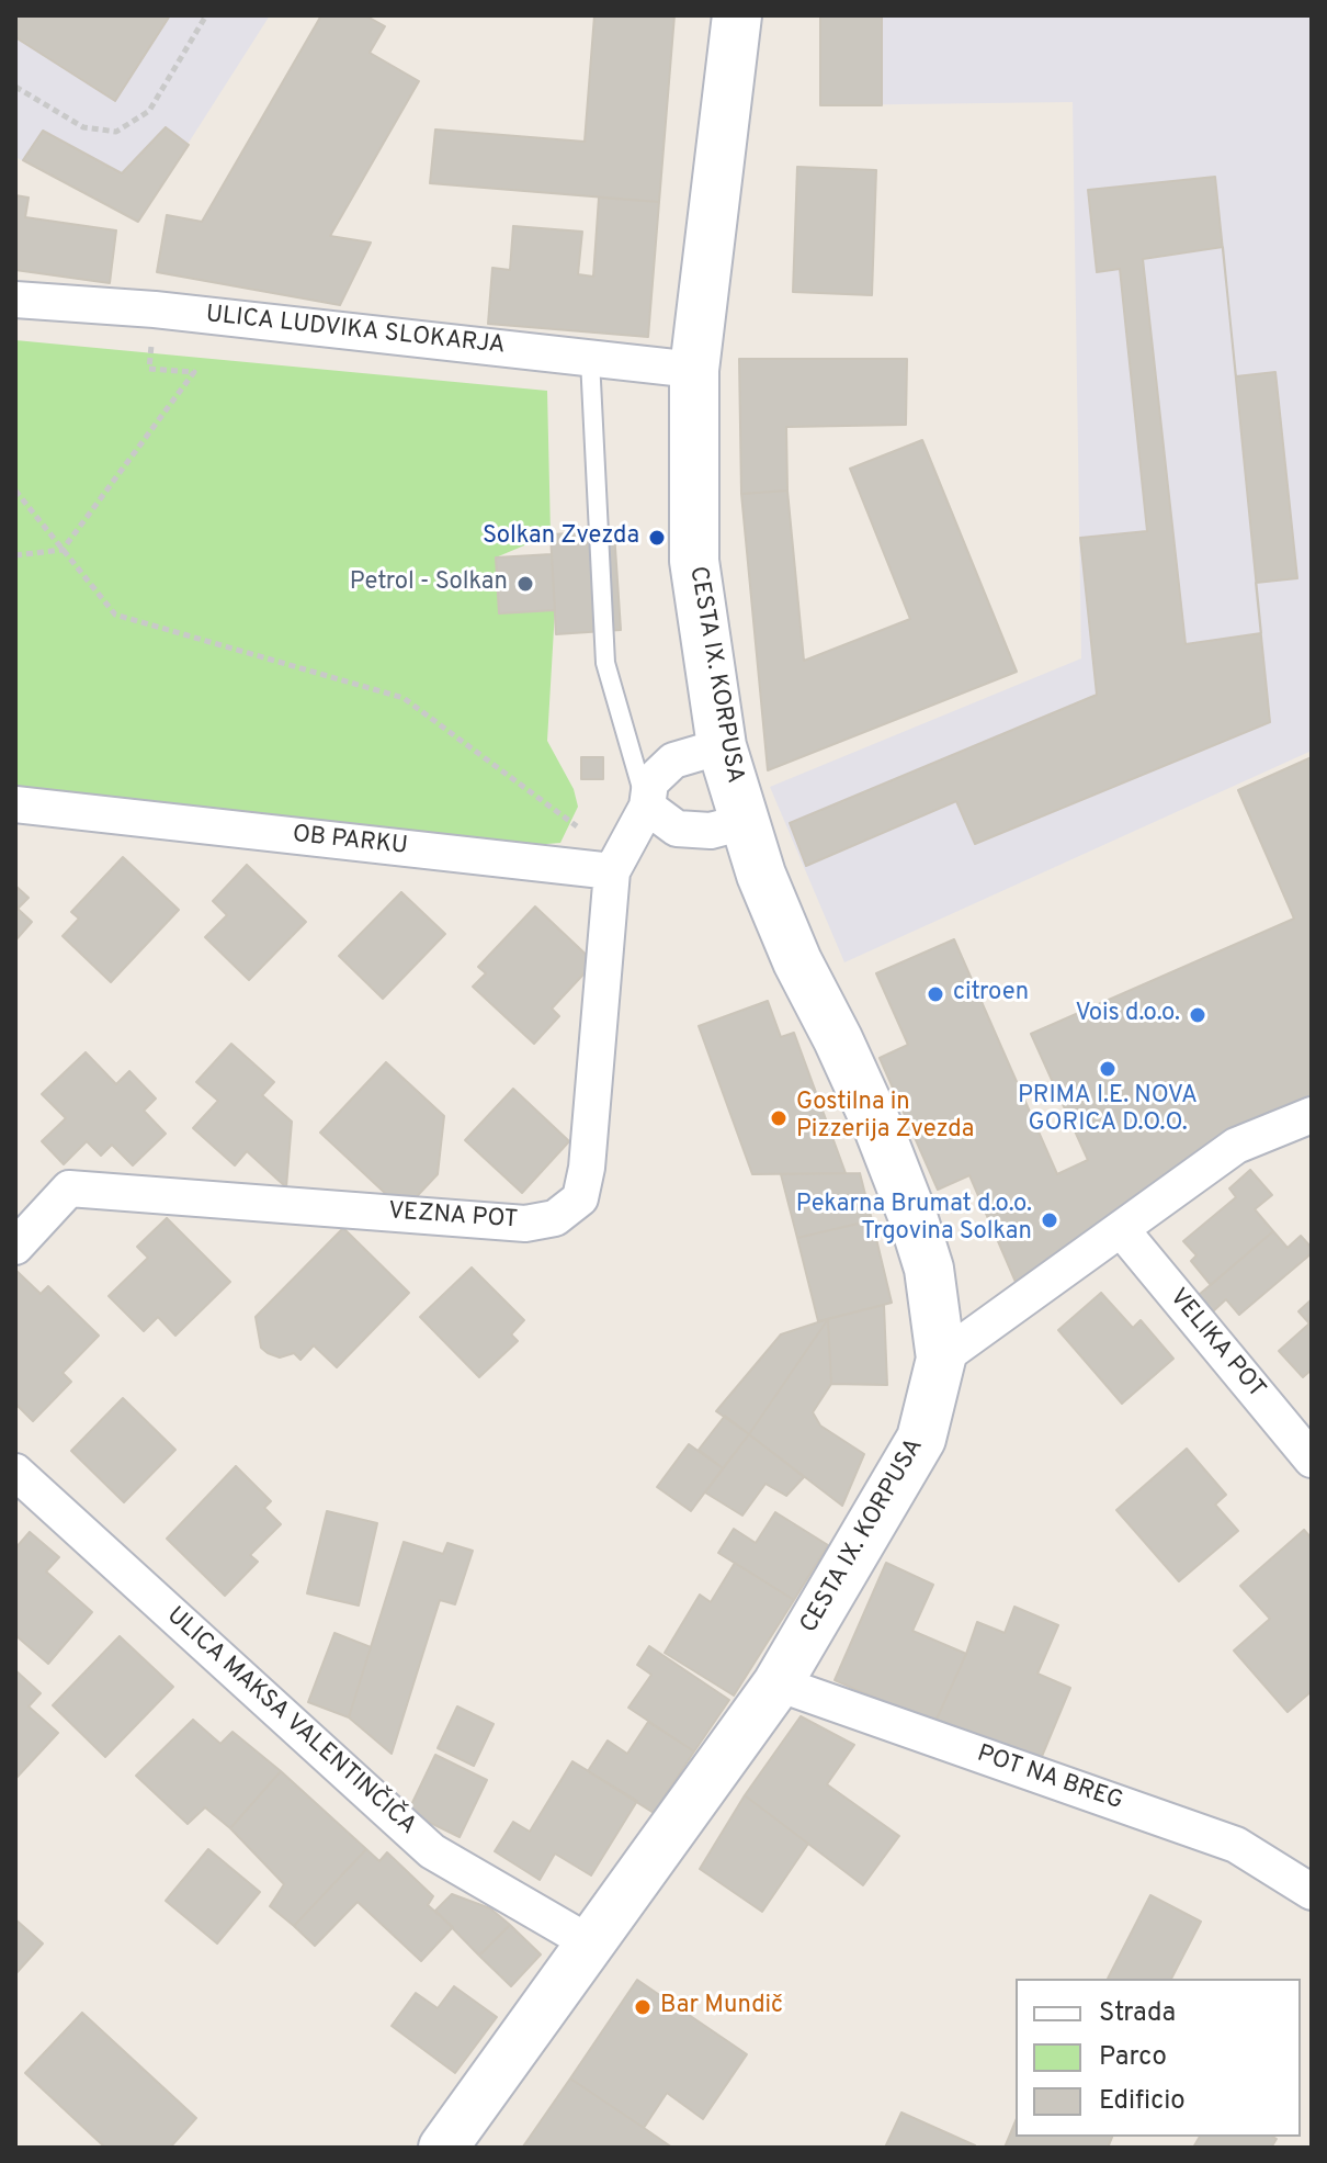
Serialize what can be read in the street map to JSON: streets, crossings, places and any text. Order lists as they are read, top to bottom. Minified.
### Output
{"streets":{"main road":["CESTA IX. KORPUSA"],"street":["ULICA LUDVIKA SLOKARJA","OB PARKU","VEZNA POT","VELIKA POT","ULICA MAKSA VALENTINČIČA","POT NA BREG"]},"crossings":[["ULICA LUDVIKA SLOKARJA","CESTA IX. KORPUSA"],["CESTA IX. KORPUSA","ULICA MAKSA VALENTINČIČA"],["CESTA IX. KORPUSA","POT NA BREG"],["OB PARKU","VEZNA POT"]],"places":["Solkan Zvezda","Petrol - Solkan","citroen","Vois d.o.o.","PRIMA I.E. NOVA GORICA D.O.O.","Gostilna in Pizzerija Zvezda","Pekarna Brumat d.o.o. Trgovina Solkan","Bar Mundič"],"legend":["Strada","Parco","Edificio"]}
